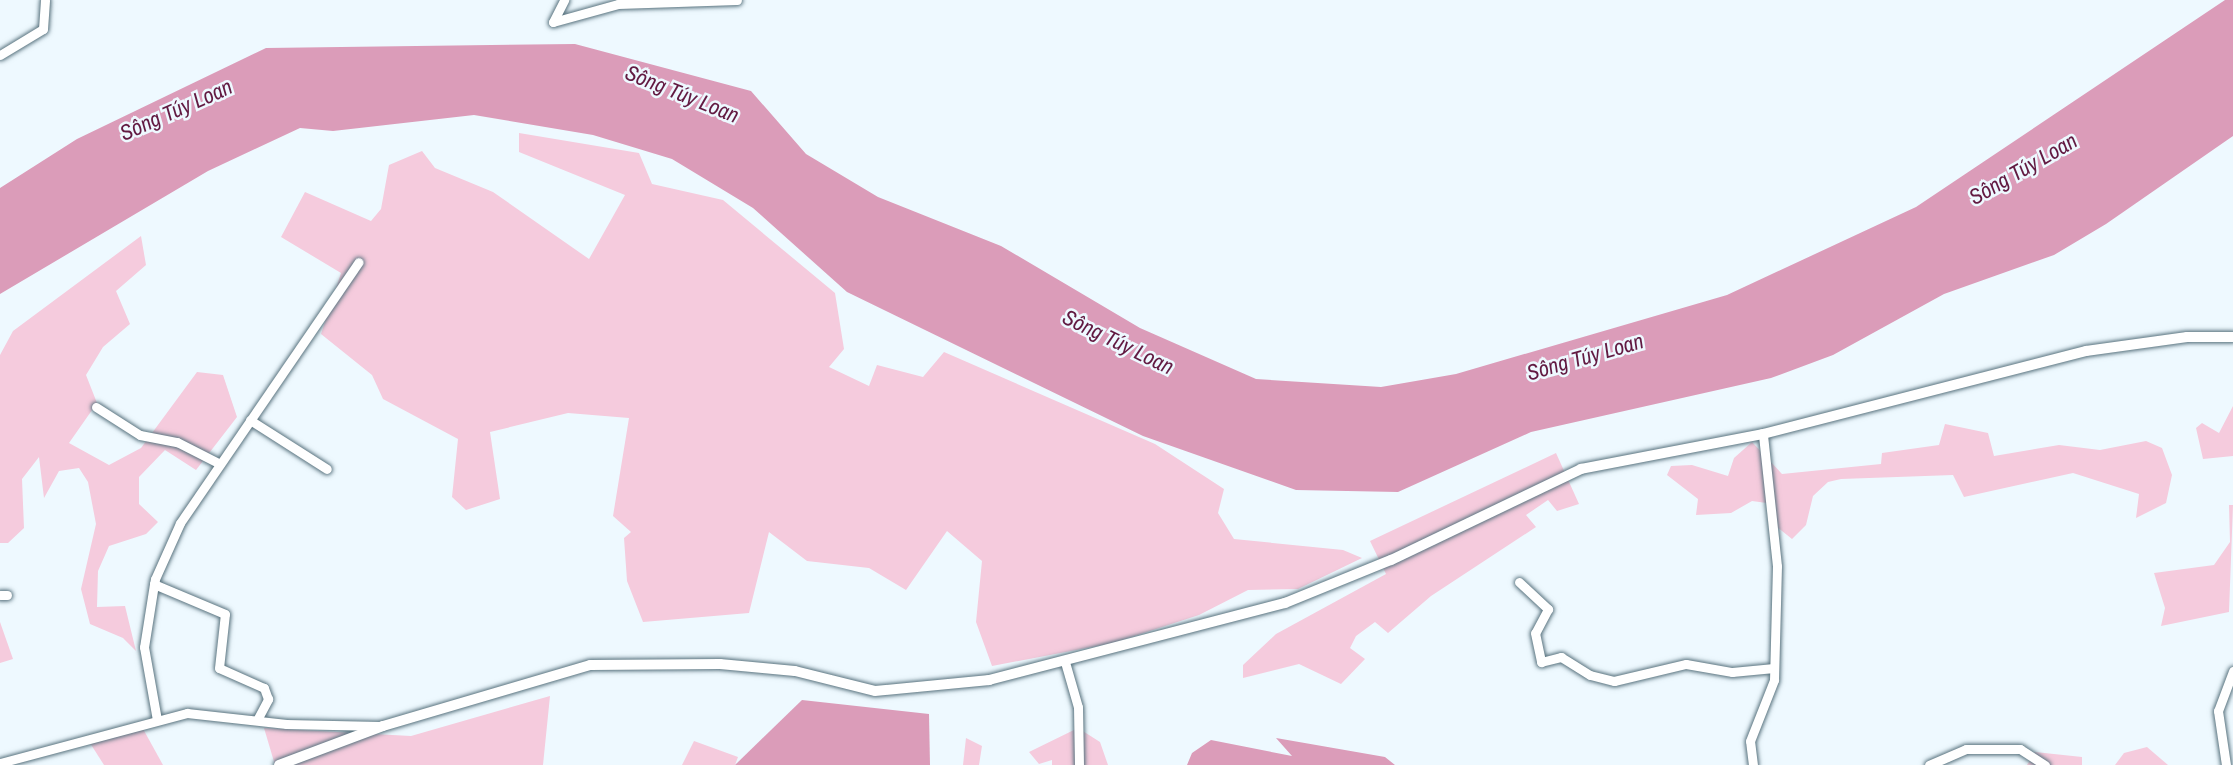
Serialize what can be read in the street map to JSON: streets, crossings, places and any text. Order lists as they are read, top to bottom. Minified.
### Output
{"water":["Sông Túy Loan"]}
